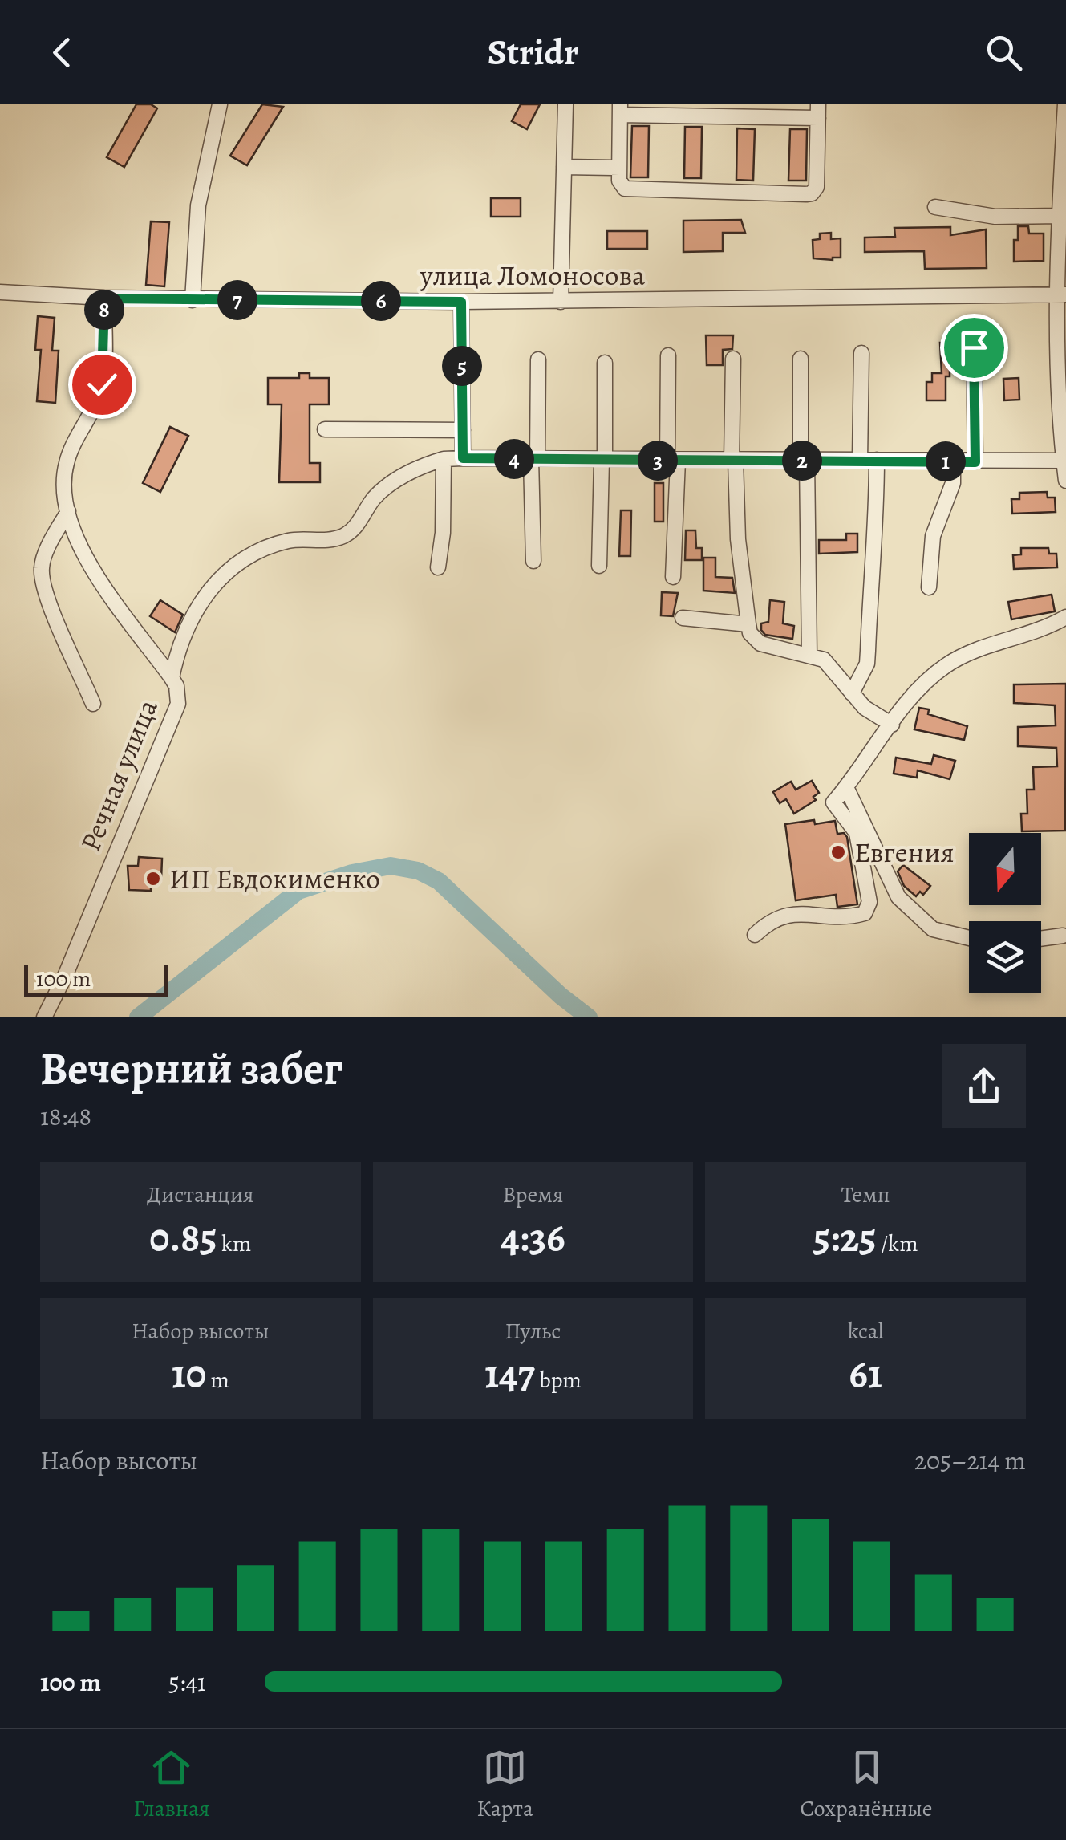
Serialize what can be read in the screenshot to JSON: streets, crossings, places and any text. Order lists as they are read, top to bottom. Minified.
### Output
{"streets":{"street":["улица Ломоносова","Речная улица"]},"places":["Евгения","ИП Евдокименко"],"scale_bar":"100 m","north":"bottom","page":{"header":"Stridr","pins":["7","6","8","5","4","2","3","1"],"scale":"100 m","heading":["Вечерний забег","18:48"],"stats":[["Дистанция","0.85 km"],["Время","4:36"],["Темп","5:25 /km"],["Набор высоты","10 m"],["Пульс","147 bpm"],["kcal","61"]],"chart":["Набор высоты","205–214 m"],"list":[{"name":"100 m","note":"5:41"}],"tabs":["Главная","Карта","Сохранённые"]}}
